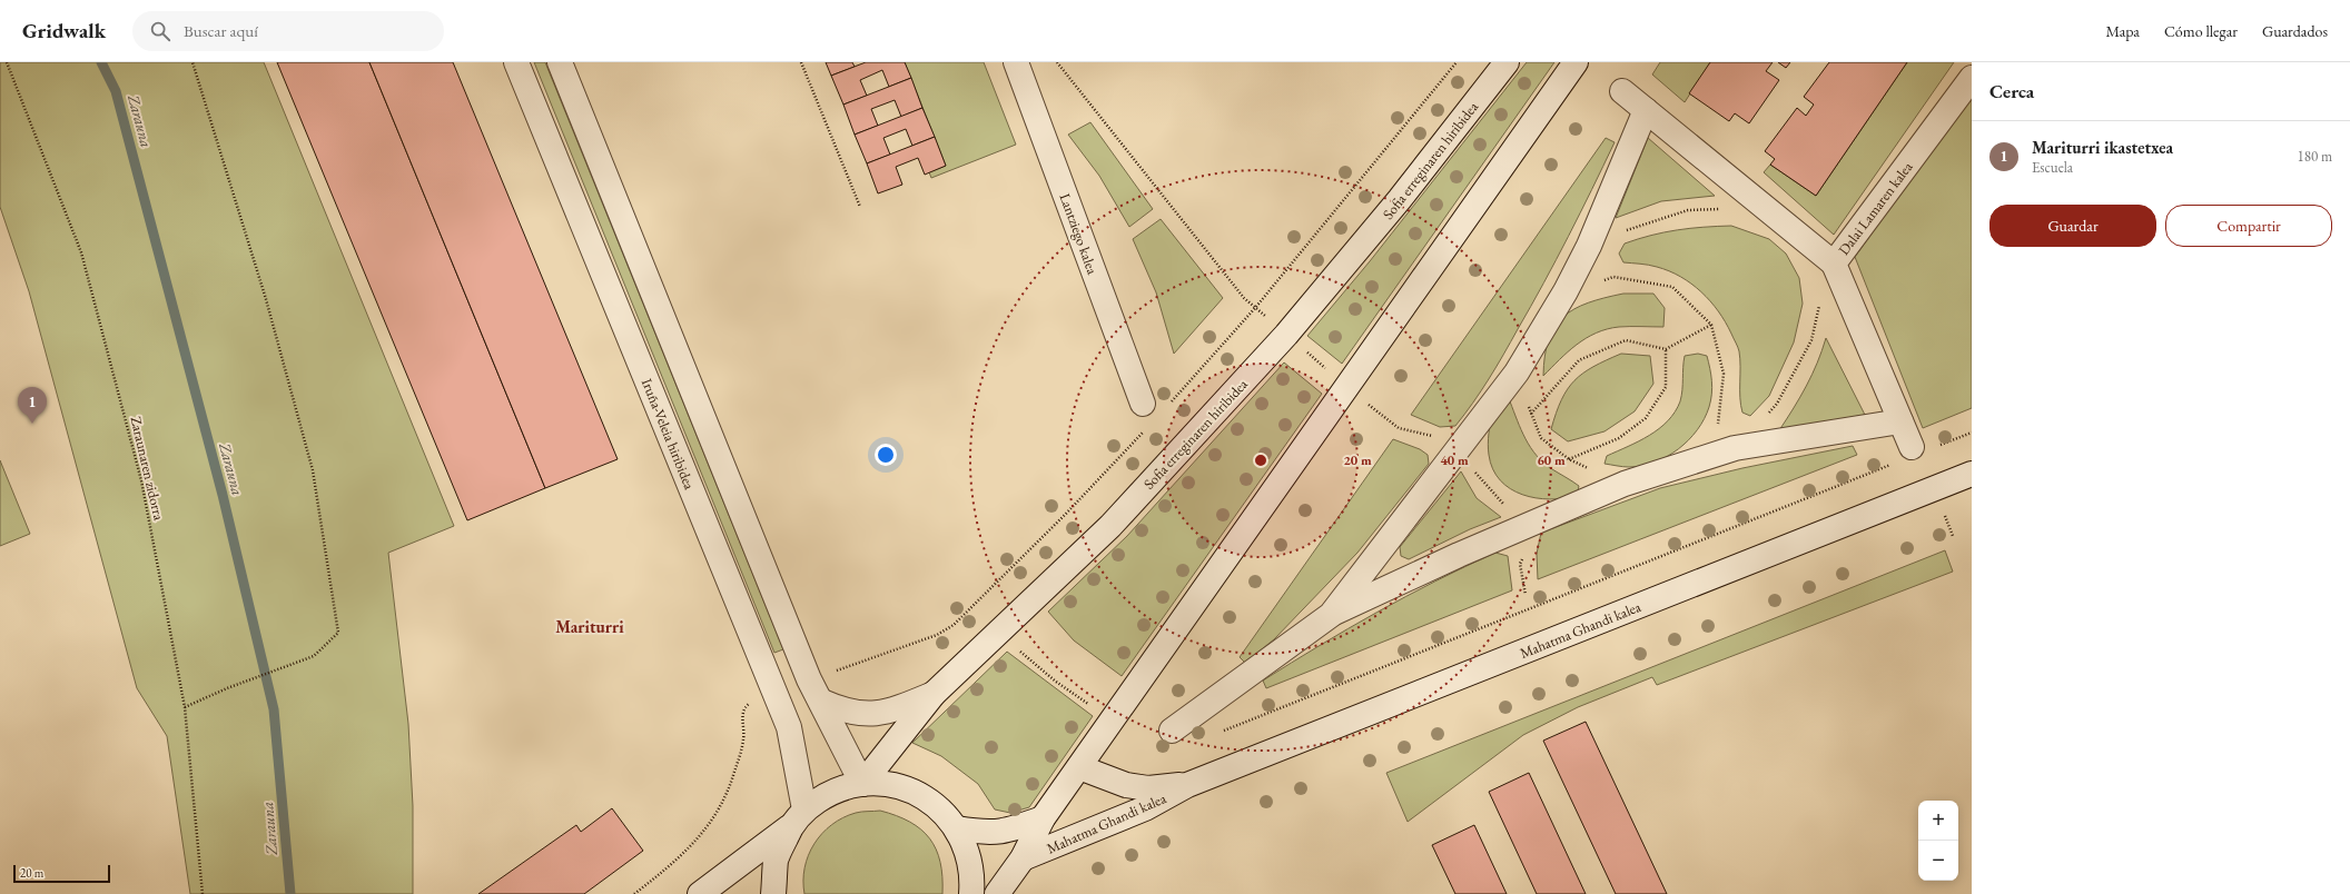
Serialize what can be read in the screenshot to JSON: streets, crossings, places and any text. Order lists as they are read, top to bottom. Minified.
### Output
{"streets":{"street":["Sofia erreginaren hiribidea","Dalai Lamaren kalea","Lantziego kalea","Iruña-Veleia hiribidea","Mahatma Ghandi kalea"],"path":["Zaraunaren zidorra"]},"districts":["Mariturri"],"water":["Zarauna"],"scale_bar":"20 m","page":{"header":"Gridwalk","search":"Buscar aquí","nav":["Mapa","Cómo llegar","Guardados"],"heading":"Cerca","list":[{"mark":"1","name":"Mariturri ikastetxea","note":"Escuela","value":"180 m"}],"buttons":["Guardar","Compartir"],"pins":"1","map_buttons":["+","−"],"scale":"20 m"},"rings":["20 m","40 m","60 m"]}
